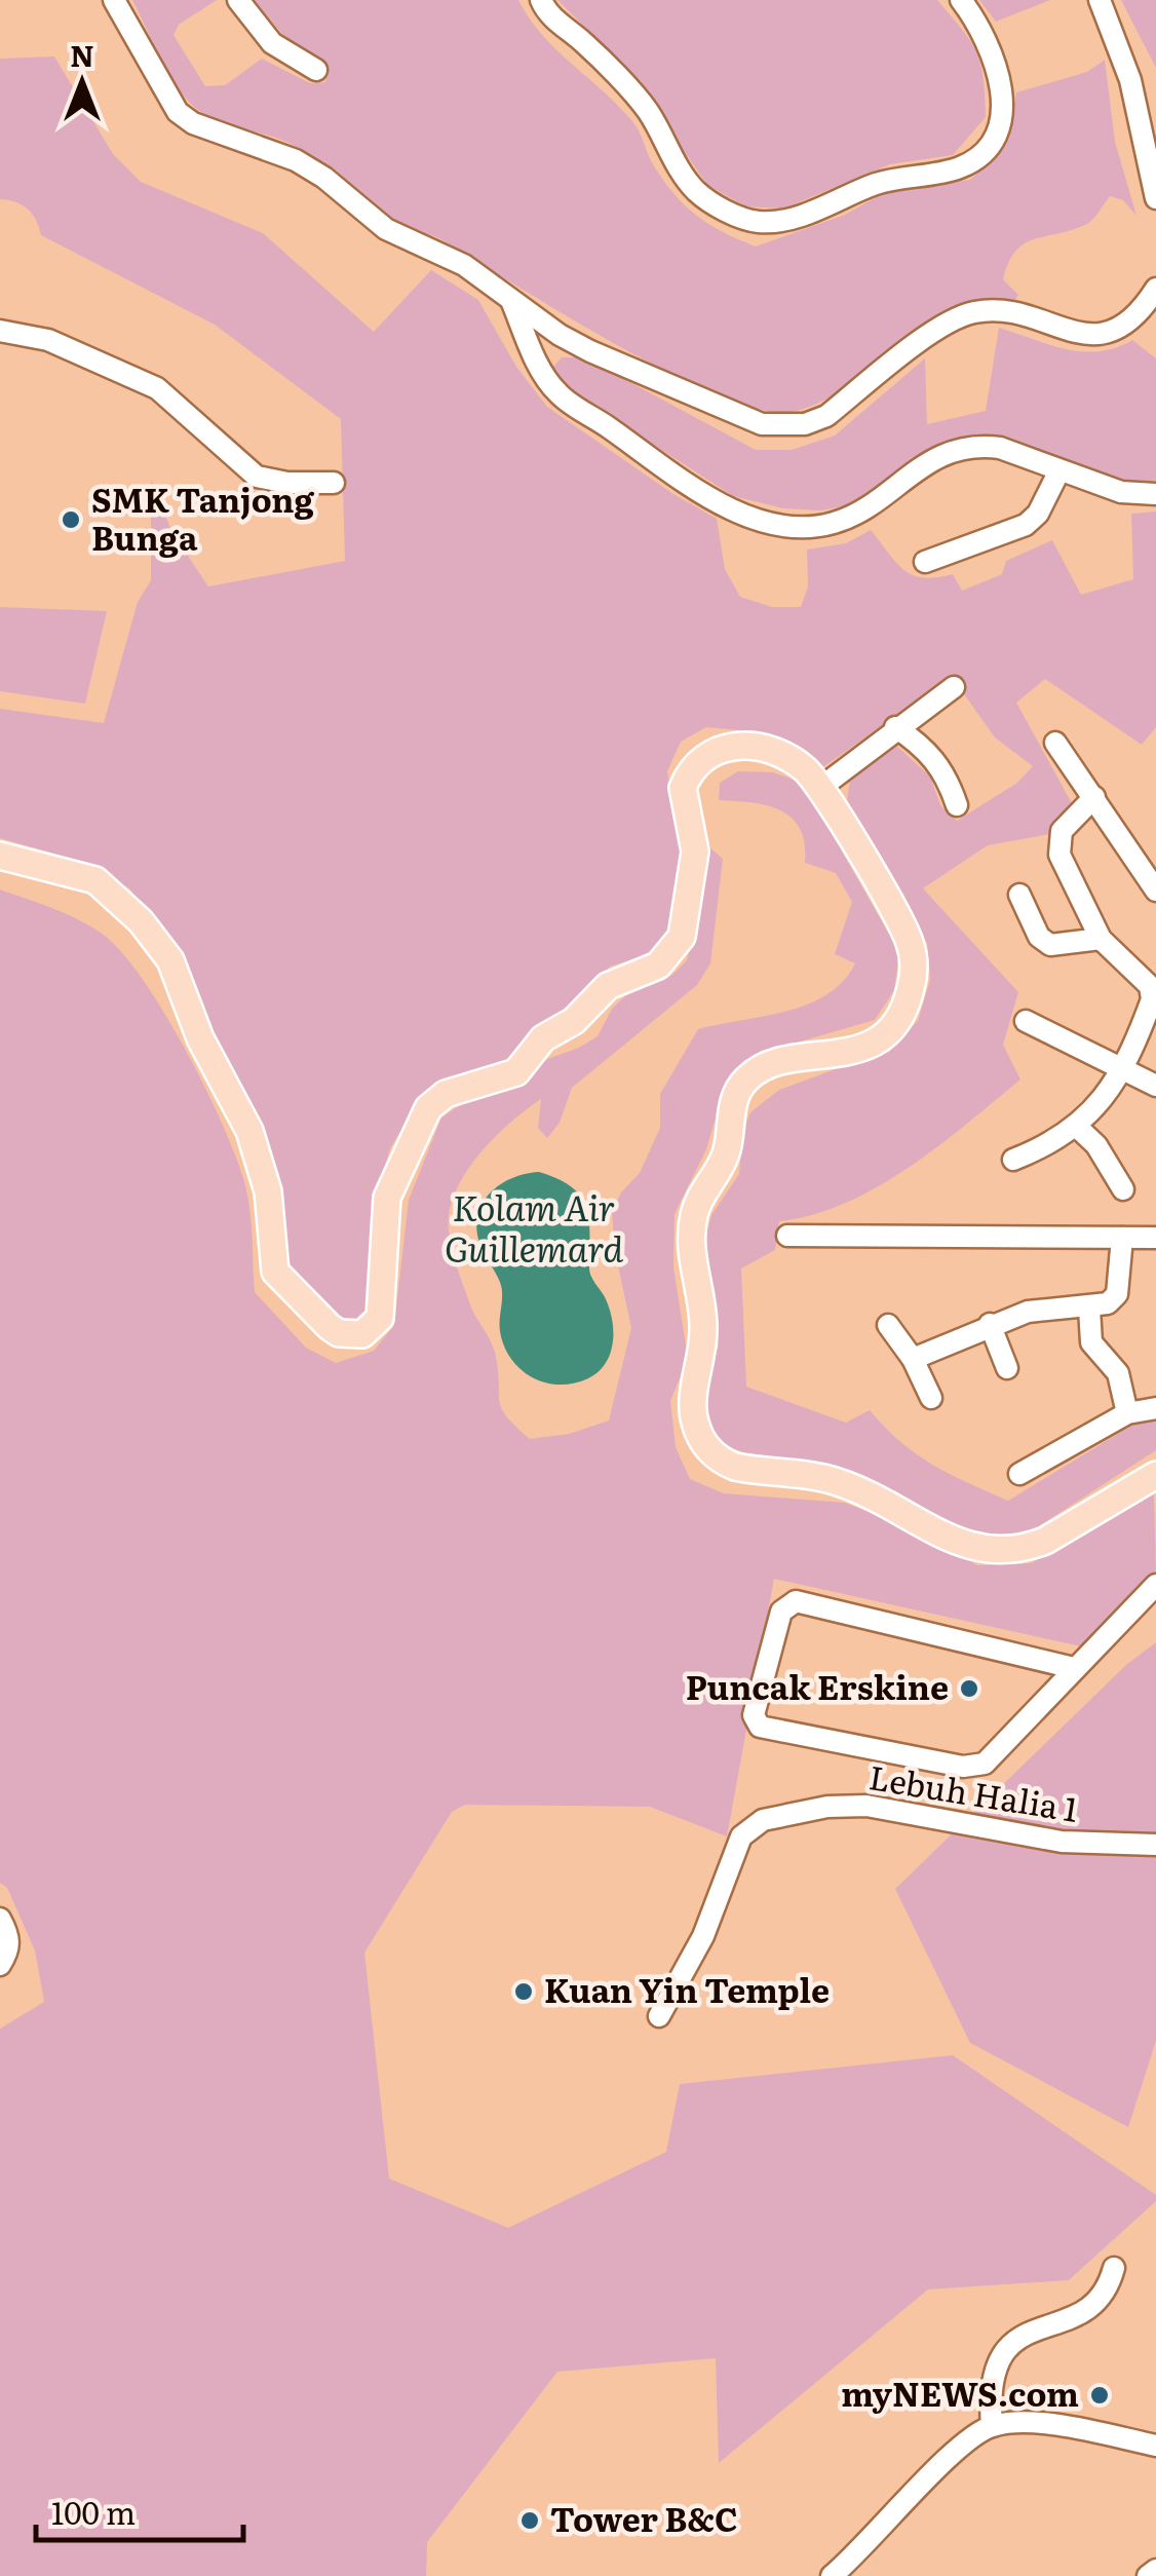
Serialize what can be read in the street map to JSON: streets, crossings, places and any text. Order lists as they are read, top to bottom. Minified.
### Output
{"streets":{"street":["Lebuh Halia 1"]},"water":["Kolam Air Guillemard"],"places":["SMK Tanjong Bunga","Puncak Erskine","Kuan Yin Temple","myNEWS.com","Tower B&C"],"scale_bar":"100 m","north":"top"}
